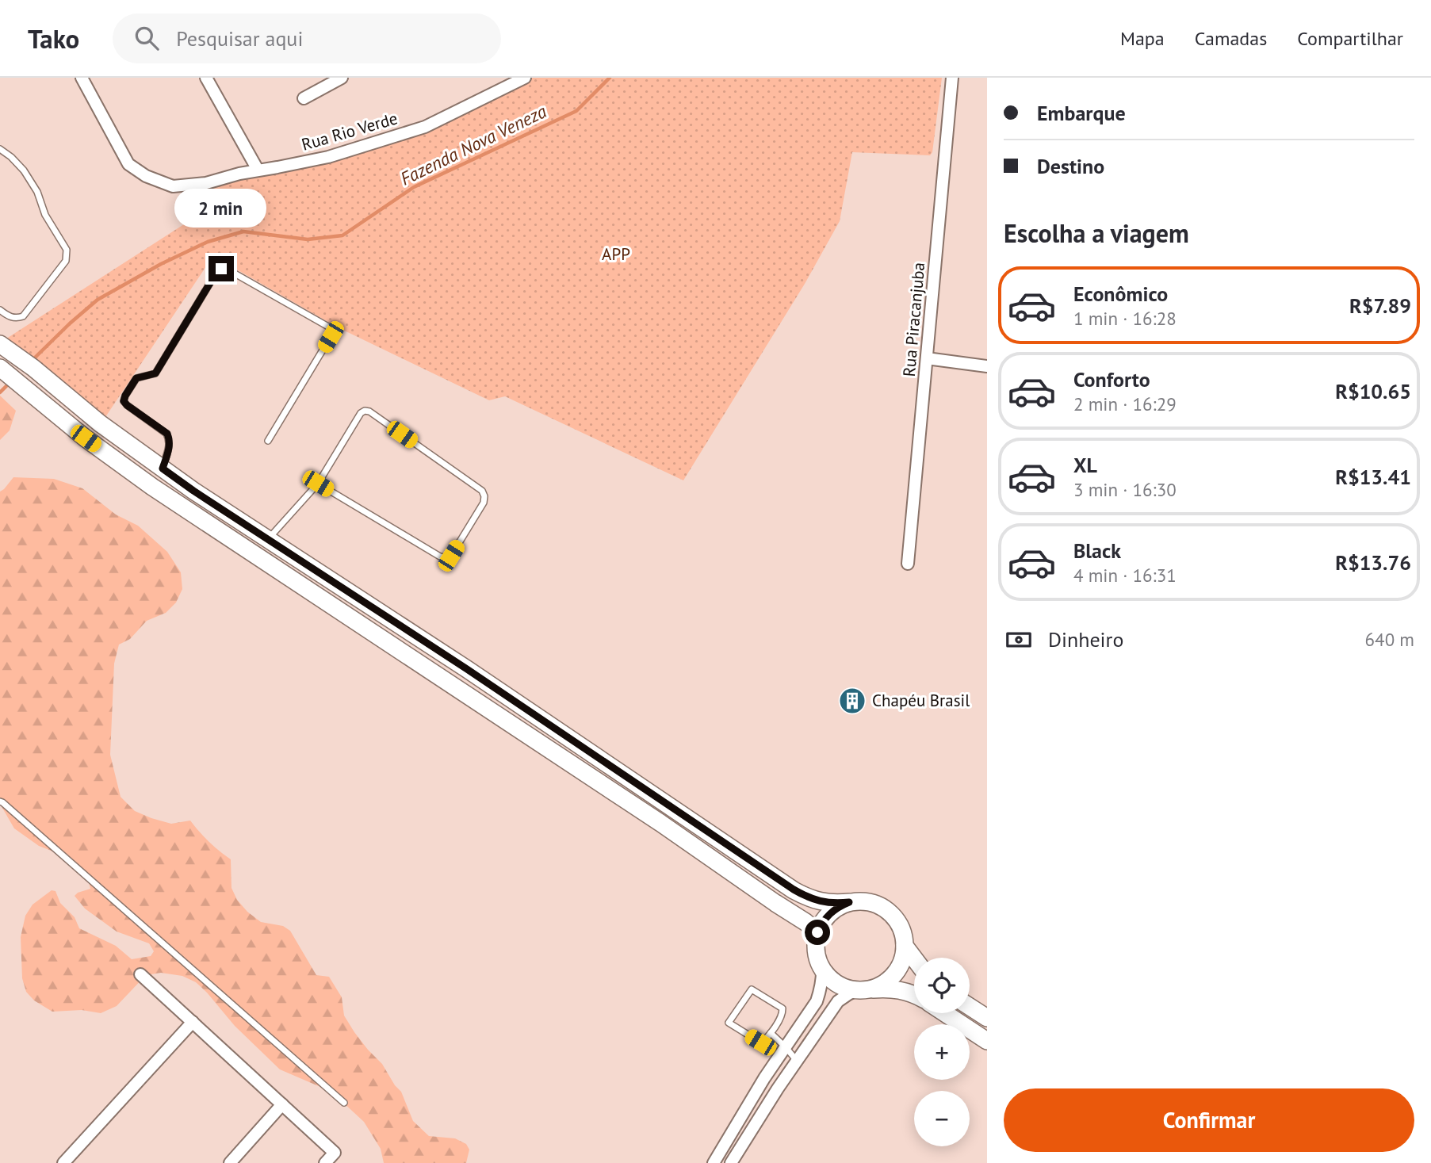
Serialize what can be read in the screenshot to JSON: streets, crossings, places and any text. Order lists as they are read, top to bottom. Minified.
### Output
{"streets":{"street":["Rua Rio Verde","Rua Piracanjuba"]},"water":["Fazenda Nova Veneza"],"parks":["APP"],"places":{"building":["Chapéu Brasil"]},"page":{"header":"Tako","search":"Pesquisar aqui","nav":["Mapa","Camadas","Compartilhar"],"banner":["Embarque","Destino"],"bubble":"2 min","heading":"Escolha a viagem","list":[{"name":"Econômico","note":"1 min · 16:28","value":"R$7.89"},{"name":"Conforto","note":"2 min · 16:29","value":"R$10.65"},{"name":"XL","note":"3 min · 16:30","value":"R$13.41"},{"name":"Black","note":"4 min · 16:31","value":"R$13.76"}],"pay":["Dinheiro","640 m"],"map_buttons":["+","−"],"buttons":"Confirmar"}}
